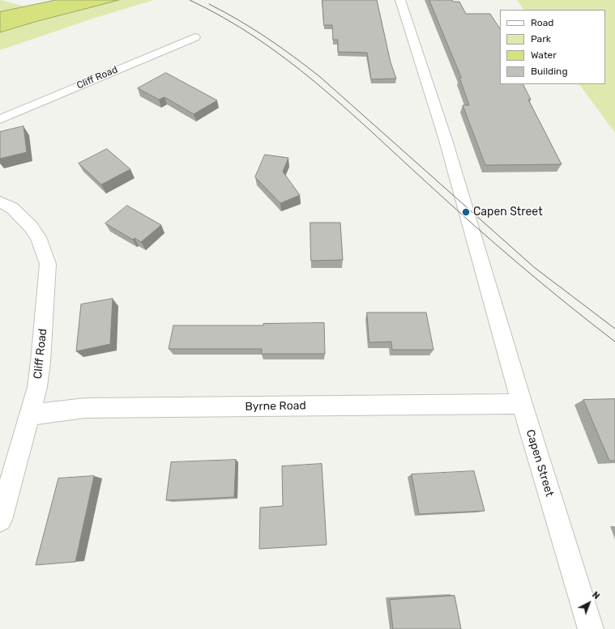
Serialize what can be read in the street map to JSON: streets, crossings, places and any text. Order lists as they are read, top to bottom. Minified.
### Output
{"streets":{"street":["Cliff Road","Byrne Road","Capen Street"]},"crossings":[["Cliff Road","Byrne Road"],["Byrne Road","Capen Street"]],"places":["Capen Street"],"legend":["Road","Park","Water","Building"],"north":"top right"}
